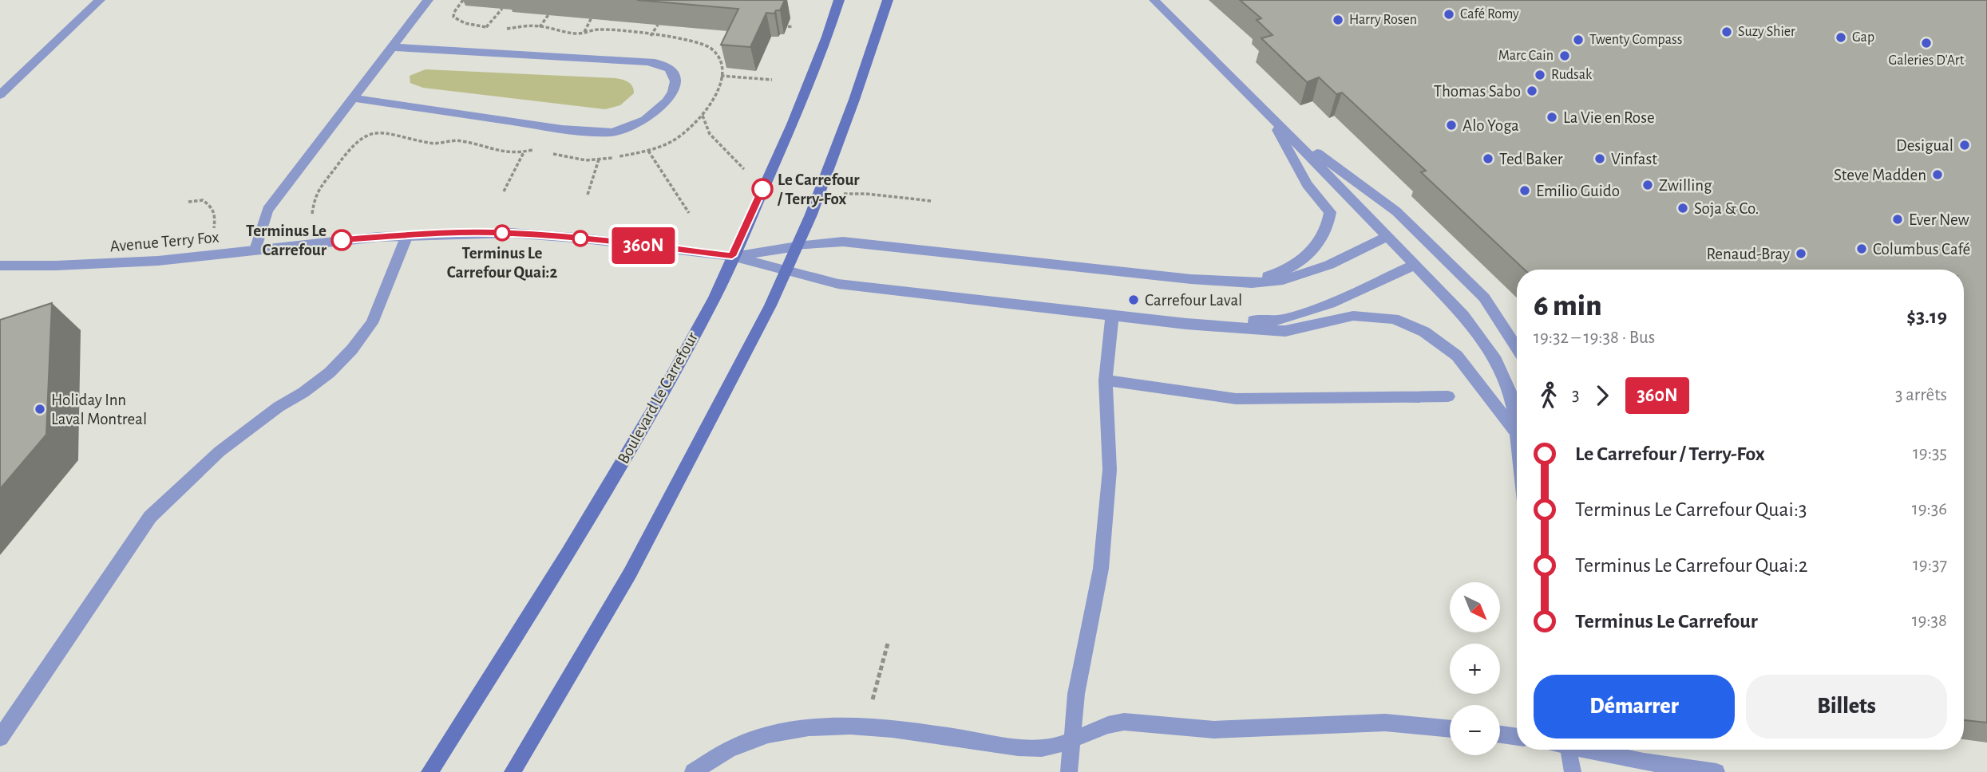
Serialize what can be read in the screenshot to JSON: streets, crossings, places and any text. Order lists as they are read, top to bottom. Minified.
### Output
{"streets":{"street":["Avenue Terry Fox","Boulevard Le Carrefour"]},"crossings":[["Avenue Terry Fox","Boulevard Le Carrefour"]],"places":["Café Romy","Harry Rosen","Suzy Shier","Gap","Twenty Compass","Galeries D'Art","Marc Cain","Rudsak","Thomas Sabo","La Vie en Rose","Alo Yoga","Desigual","Ted Baker","Vinfast","Steve Madden","Zwilling","Le Carrefour / Terry-Fox","Emilio Guido","Soja & Co.","Ever New","Terminus Le Carrefour Quai:2","Terminus Le Carrefour","Columbus Café","Renaud-Bray","Carrefour Laval","Holiday Inn Laval Montreal"],"lines":["bus line 360N"],"north":"bottom right","page":{"on_map":"360N","heading":["6 min","19:32 – 19:38 · Bus","$3.19"],"legs":["3","360N","3 arrêts"],"list":[{"name":"Le Carrefour / Terry-Fox","value":"19:35"},{"name":"Terminus Le Carrefour Quai:3","value":"19:36"},{"name":"Terminus Le Carrefour Quai:2","value":"19:37"},{"name":"Terminus Le Carrefour","value":"19:38"}],"map_buttons":["+","−"],"buttons":["Démarrer","Billets"]}}
